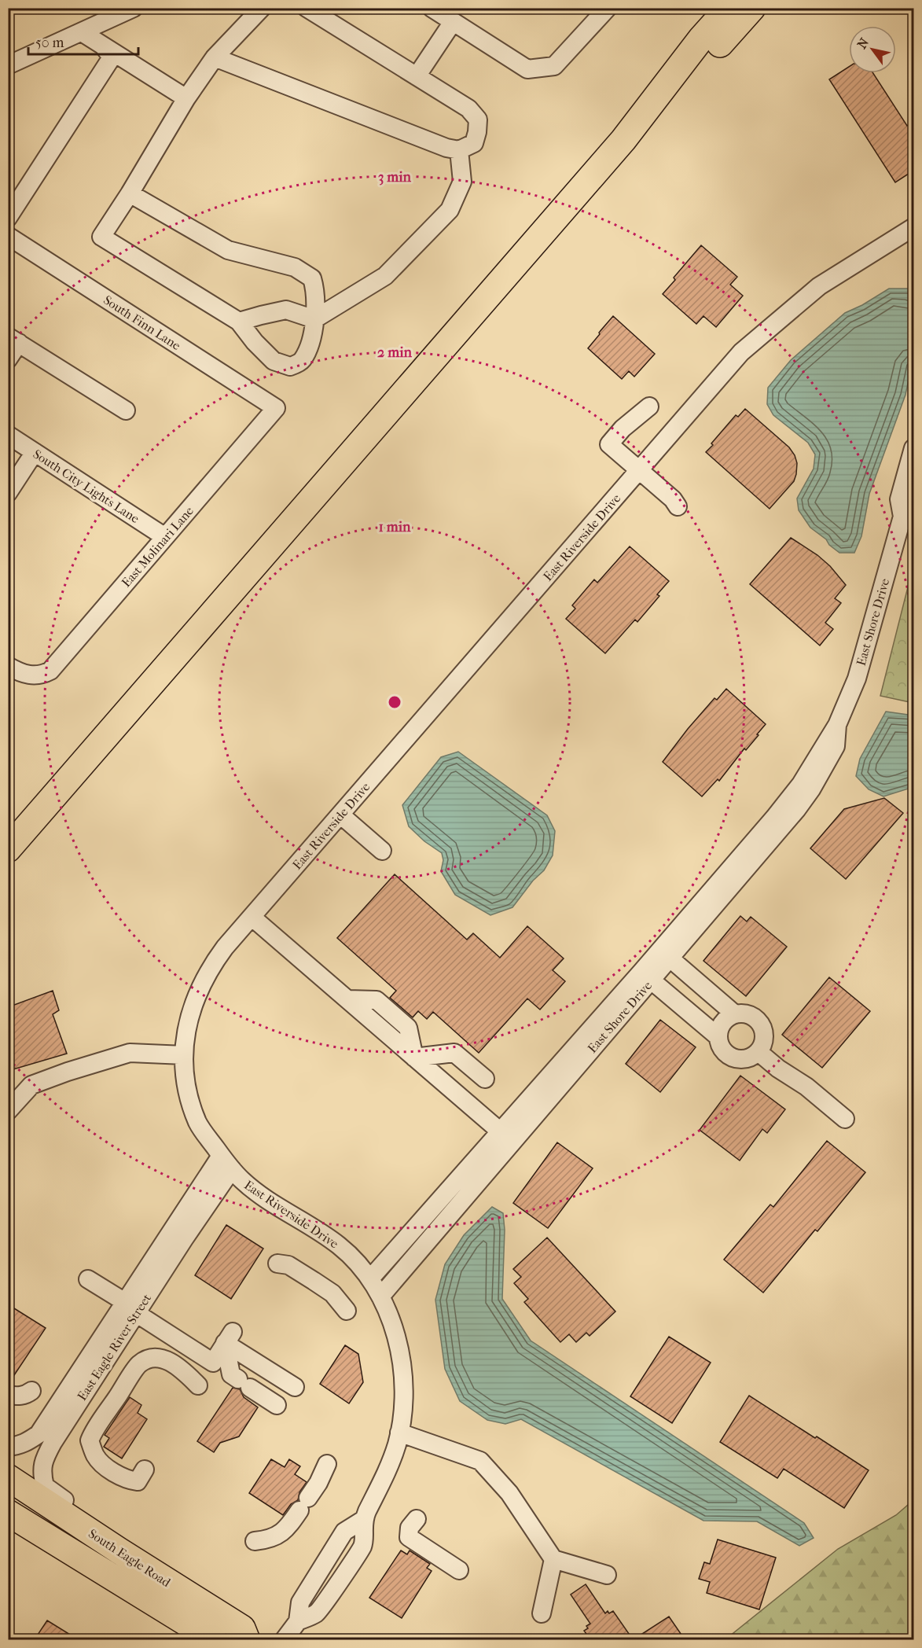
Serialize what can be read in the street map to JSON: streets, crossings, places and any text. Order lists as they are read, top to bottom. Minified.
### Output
{"streets":{"highway":["South Eagle Road"],"street":["South Finn Lane","South City Lights Lane","East Riverside Drive","East Molinari Lane","East Shore Drive","East Eagle River Street"]},"crossings":[["South Finn Lane","East Molinari Lane"],["South City Lights Lane","East Molinari Lane"],["East Riverside Drive","East Shore Drive"],["East Riverside Drive","East Eagle River Street"],["East Eagle River Street","South Eagle Road"]],"scale_bar":"50 m","north":"top left","rings":["3 min","2 min","1 min"]}
